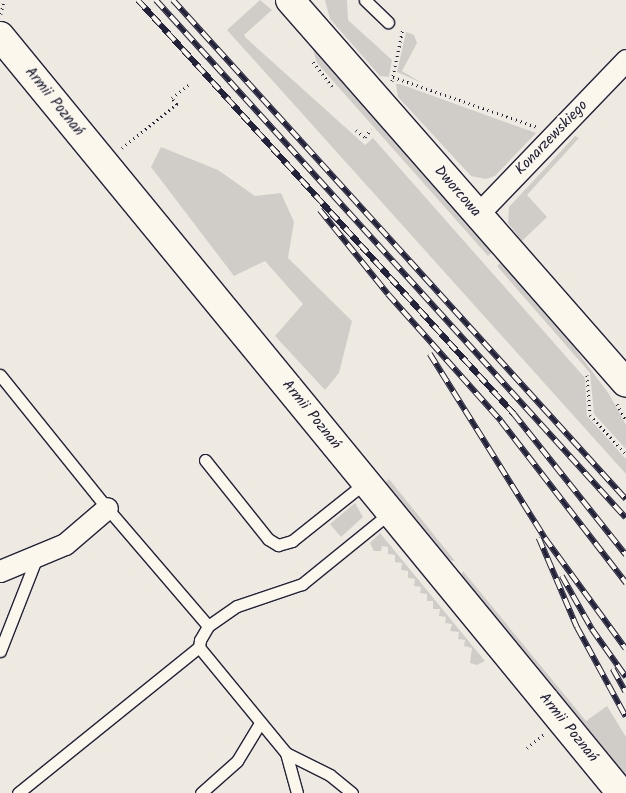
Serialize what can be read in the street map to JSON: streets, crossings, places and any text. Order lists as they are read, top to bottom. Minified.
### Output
{"streets":{"main road":["Armii Poznań","Dworcowa"],"street":["Konarzewskiego"]},"crossings":[["Konarzewskiego","Dworcowa"]]}
